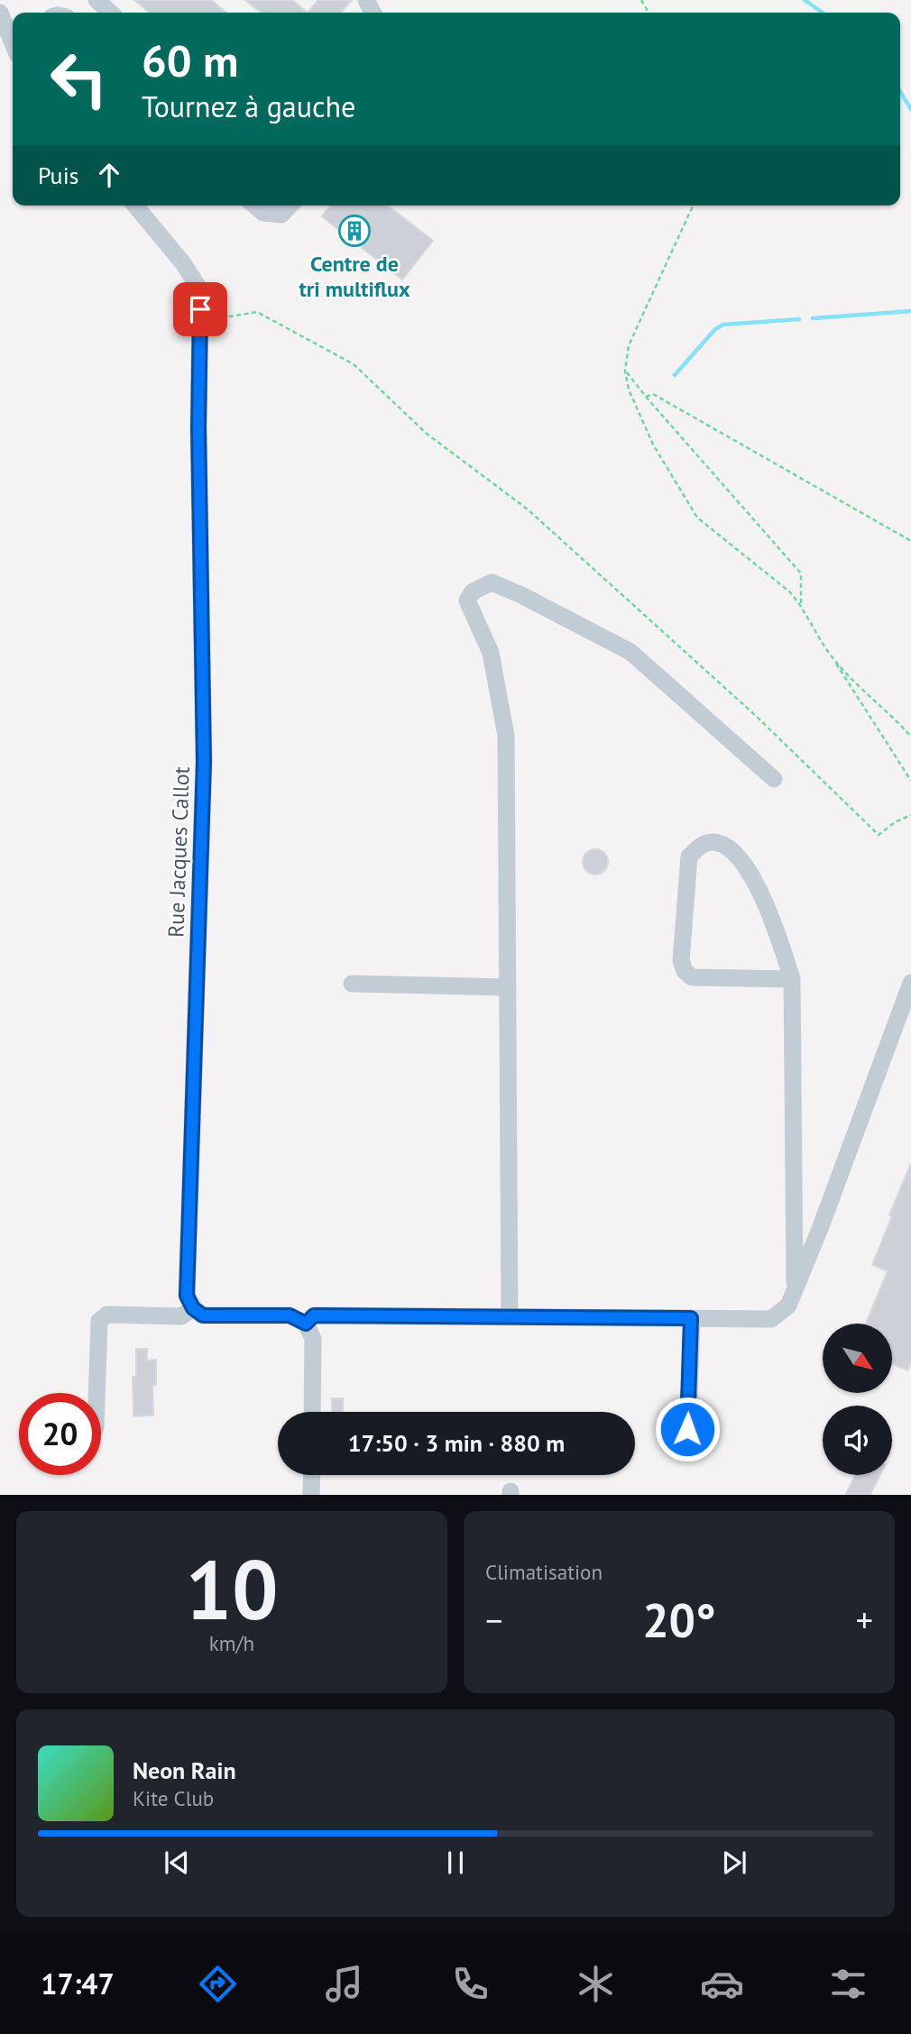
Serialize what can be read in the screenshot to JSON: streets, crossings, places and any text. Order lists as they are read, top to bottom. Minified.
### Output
{"streets":{"street":["Rue Jacques Callot"]},"places":{"building":["Centre de tri multiflux"]},"north":"bottom right","page":{"turn":["60 m","Tournez à gauche"],"then":"Puis","limit":"20","trip":"17:50 · 3 min · 880 m","tile":[["10","km/h"],"Climatisation"],"heat":["−","20°","+"],"song":["Neon Rain","Kite Club"],"tabs":"17:47"}}
